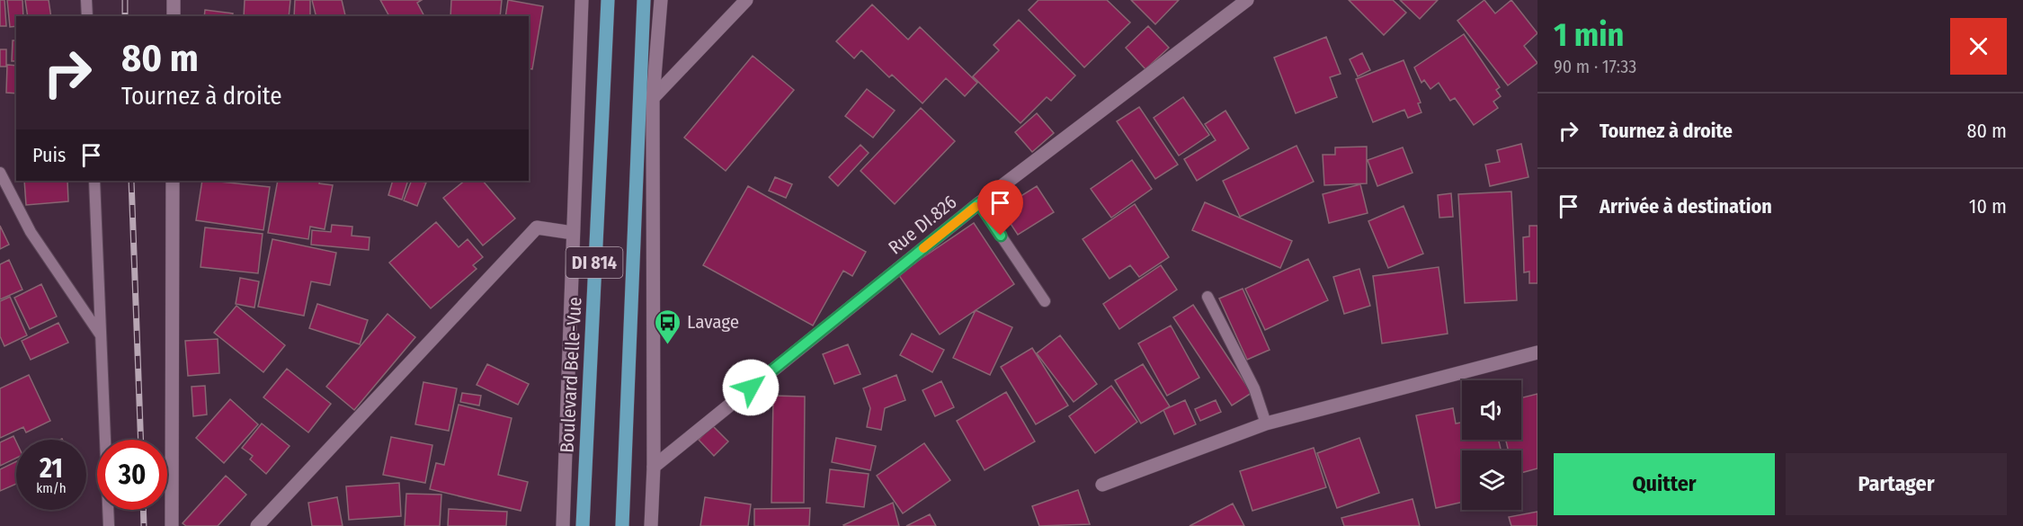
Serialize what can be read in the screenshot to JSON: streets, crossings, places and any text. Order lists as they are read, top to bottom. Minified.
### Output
{"streets":{"main road":["DI 814","Boulevard Belle-Vue"],"street":["Rue DI.826"]},"places":{"bus stop":["Lavage"]},"page":{"heading":["1 min","90 m · 17:33"],"turn":["80 m","Tournez à droite"],"list":[{"name":"Tournez à droite","value":"80 m"},{"name":"Arrivée à destination","value":"10 m"}],"then":"Puis","speed":"21 km/h","limit":"30","buttons":["Quitter","Partager"]}}
